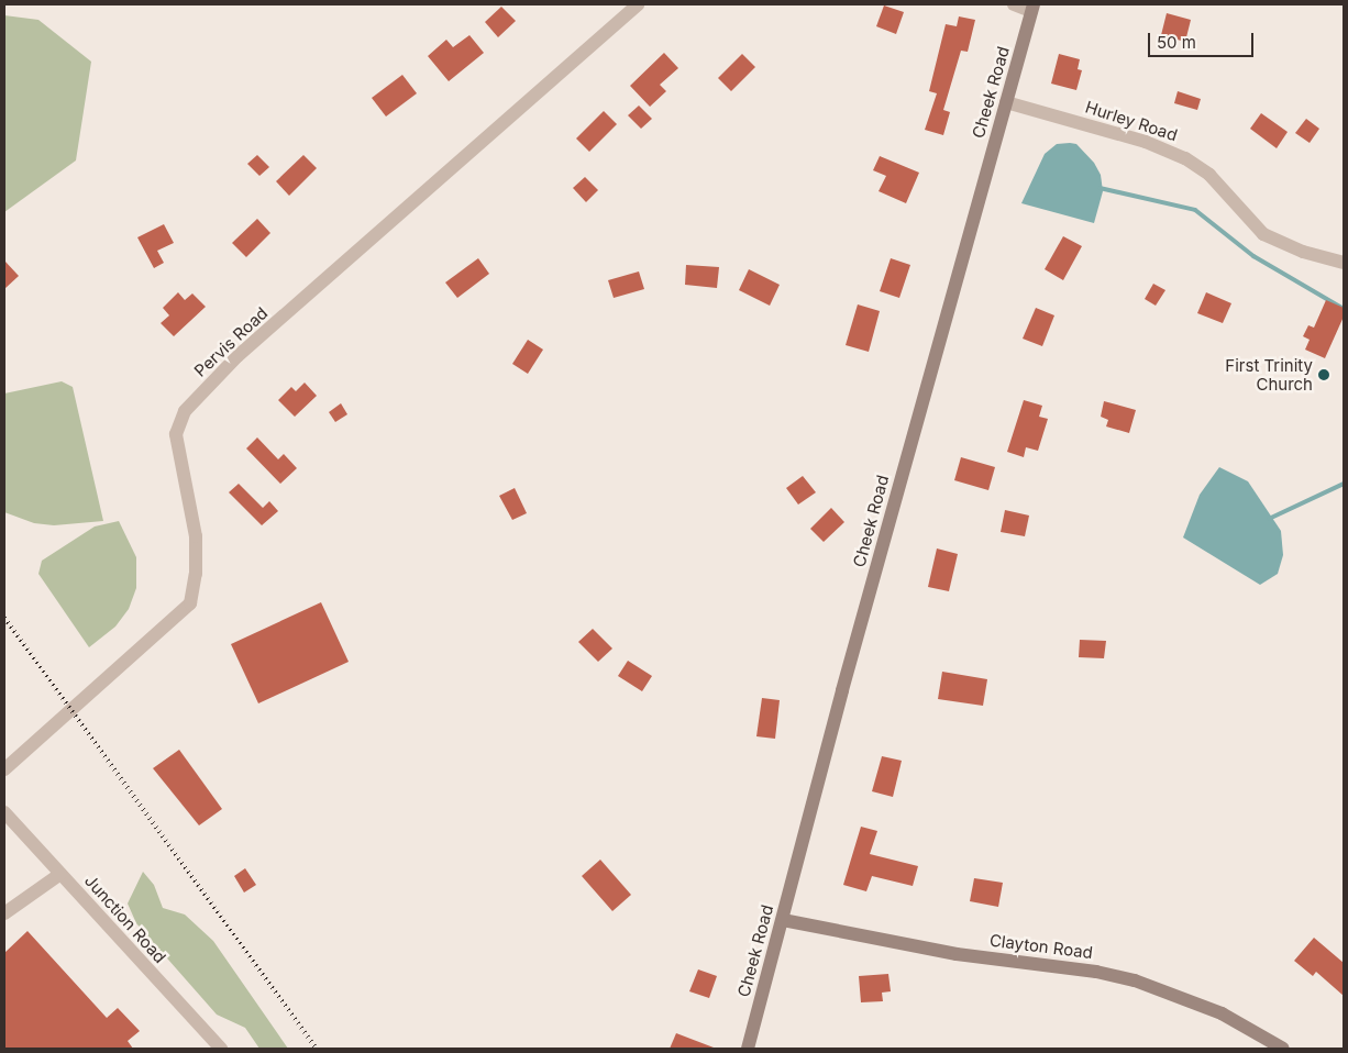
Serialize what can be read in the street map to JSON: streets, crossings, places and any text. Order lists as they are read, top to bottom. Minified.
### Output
{"streets":{"street":["Cheek Road","Hurley Road","Pervis Road","Junction Road","Clayton Road"]},"crossings":[["Cheek Road","Hurley Road"],["Cheek Road","Clayton Road"]],"places":["First Trinity Church"],"scale_bar":"50 m"}
